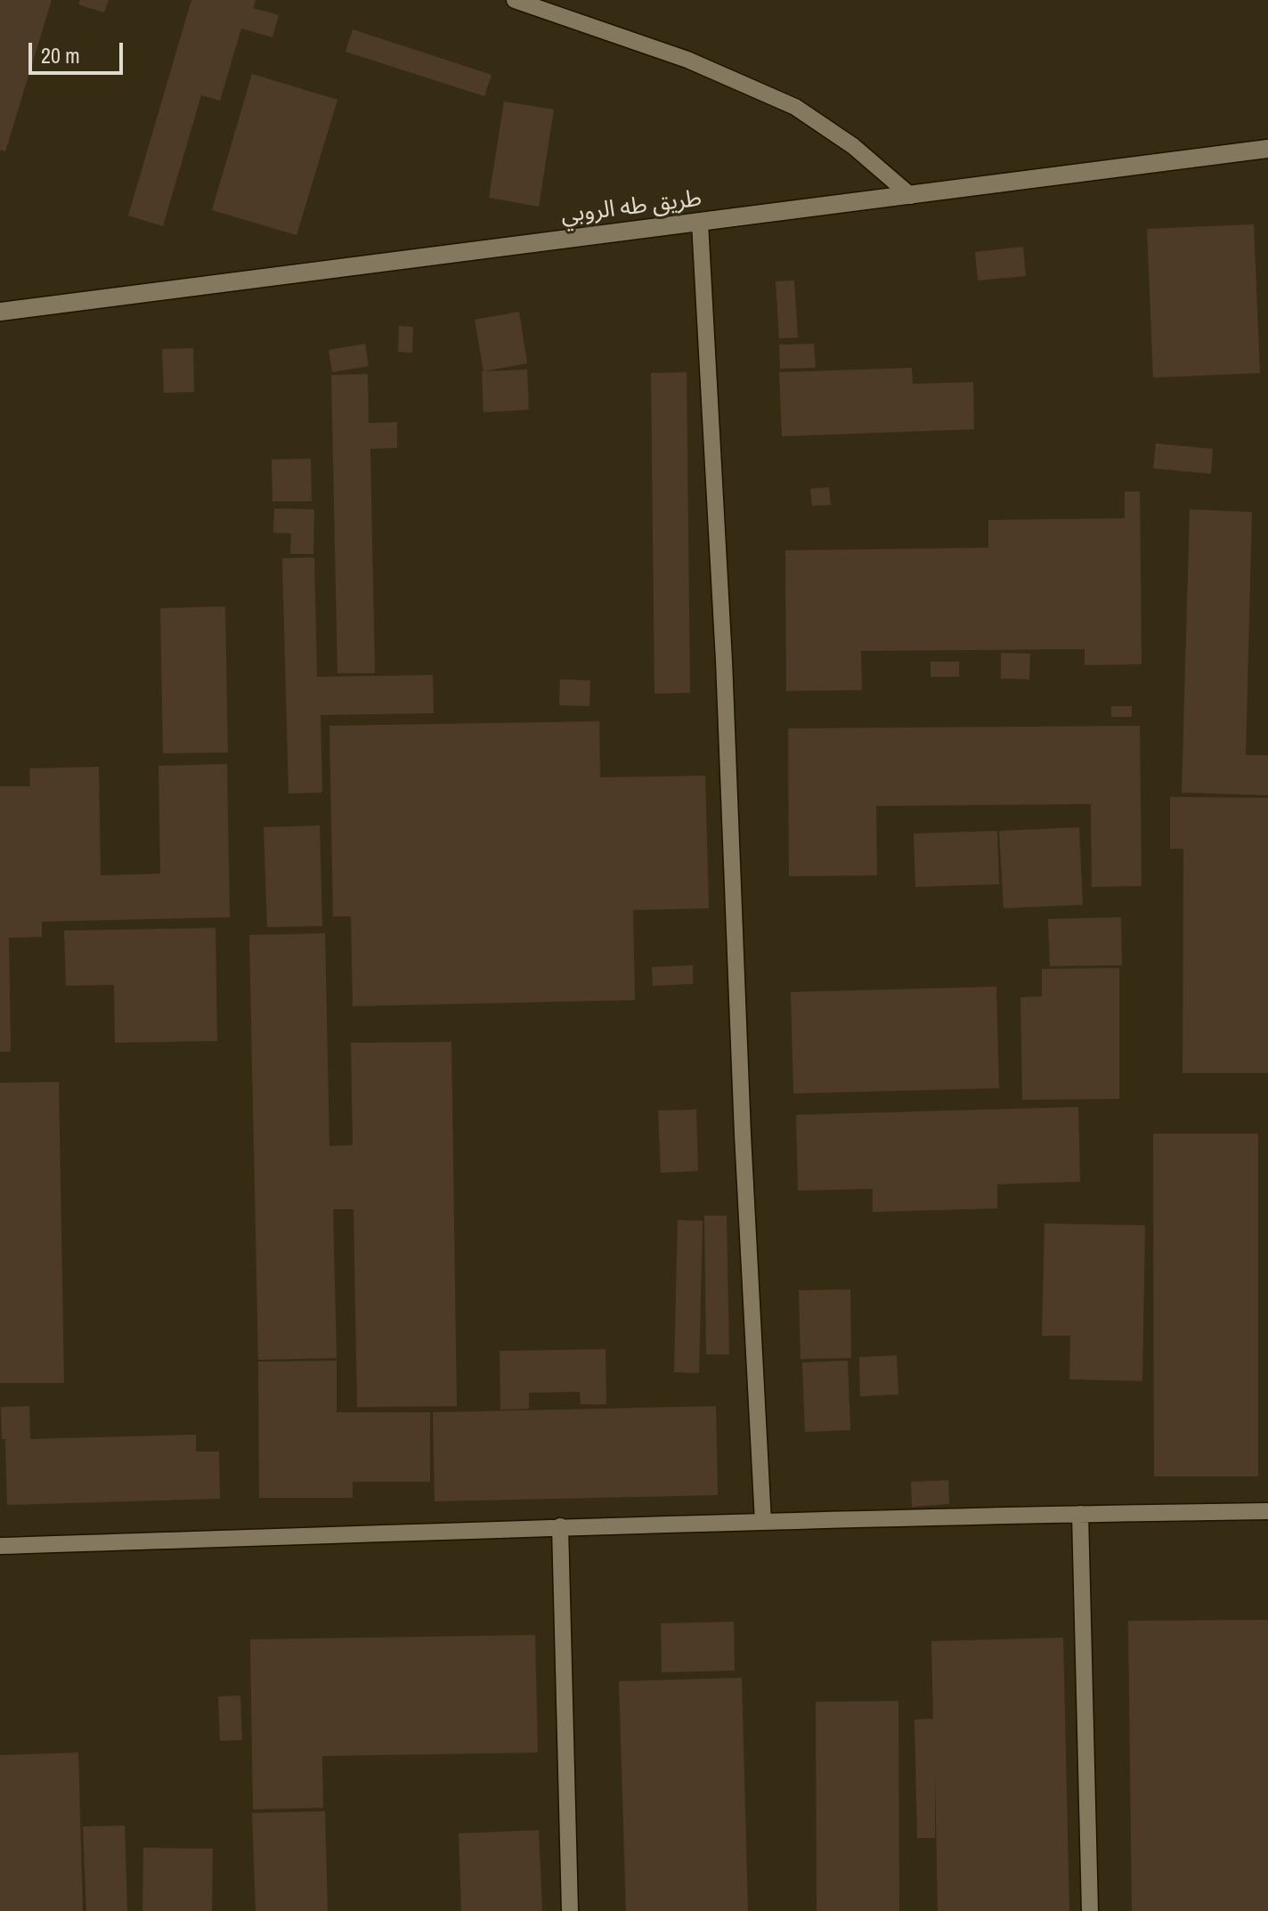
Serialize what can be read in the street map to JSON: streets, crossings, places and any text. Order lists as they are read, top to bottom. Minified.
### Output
{"streets":{"street":["طريق طه الروبي"]},"scale_bar":"20 m"}
